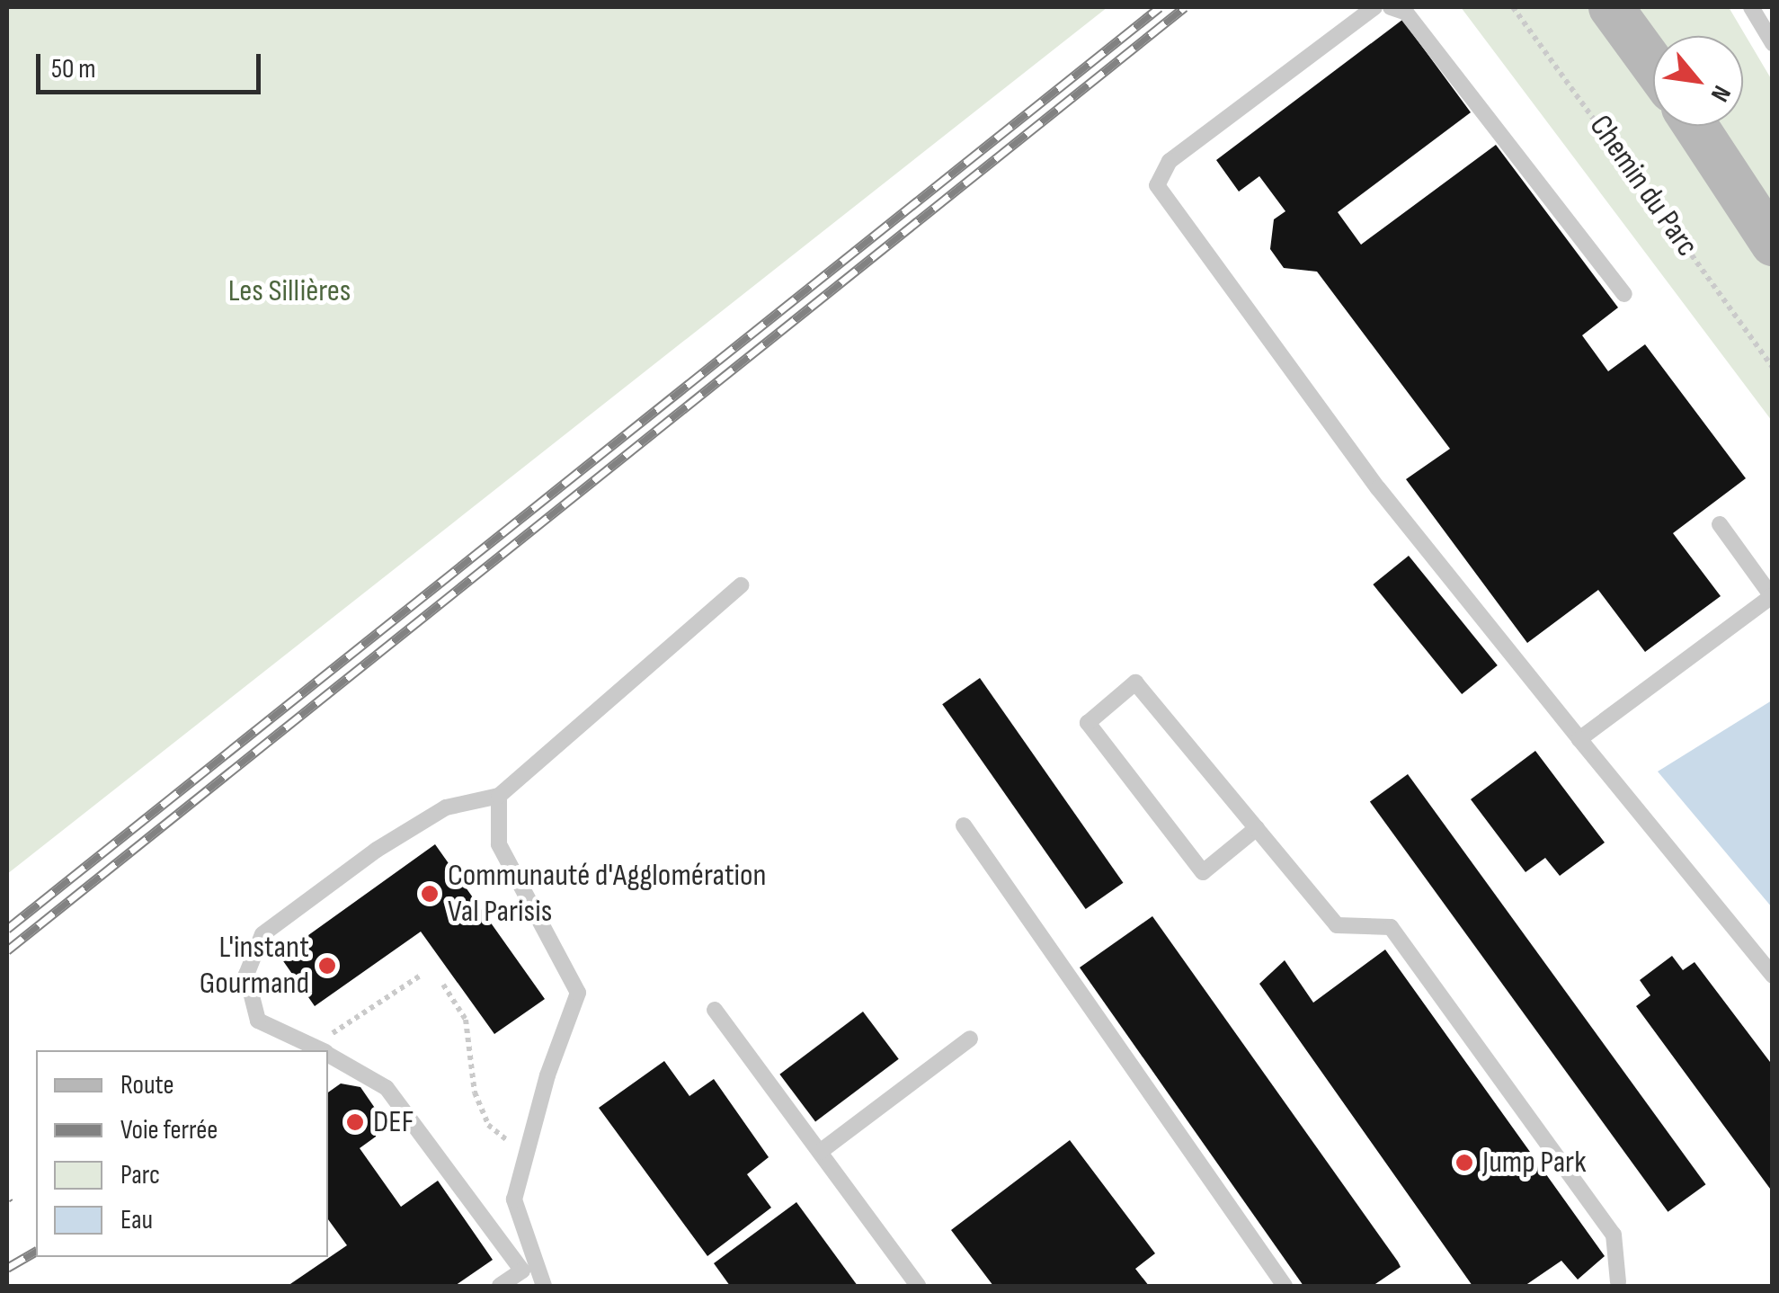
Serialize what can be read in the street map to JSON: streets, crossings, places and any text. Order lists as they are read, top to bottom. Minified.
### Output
{"streets":{"path":["Chemin du Parc"]},"parks":["Les Sillières"],"places":["Communauté d'Agglomération Val Parisis","L'instant Gourmand","DEF","Jump Park"],"legend":["Route","Voie ferrée","Parc","Eau"],"scale_bar":"50 m","north":"bottom right"}
